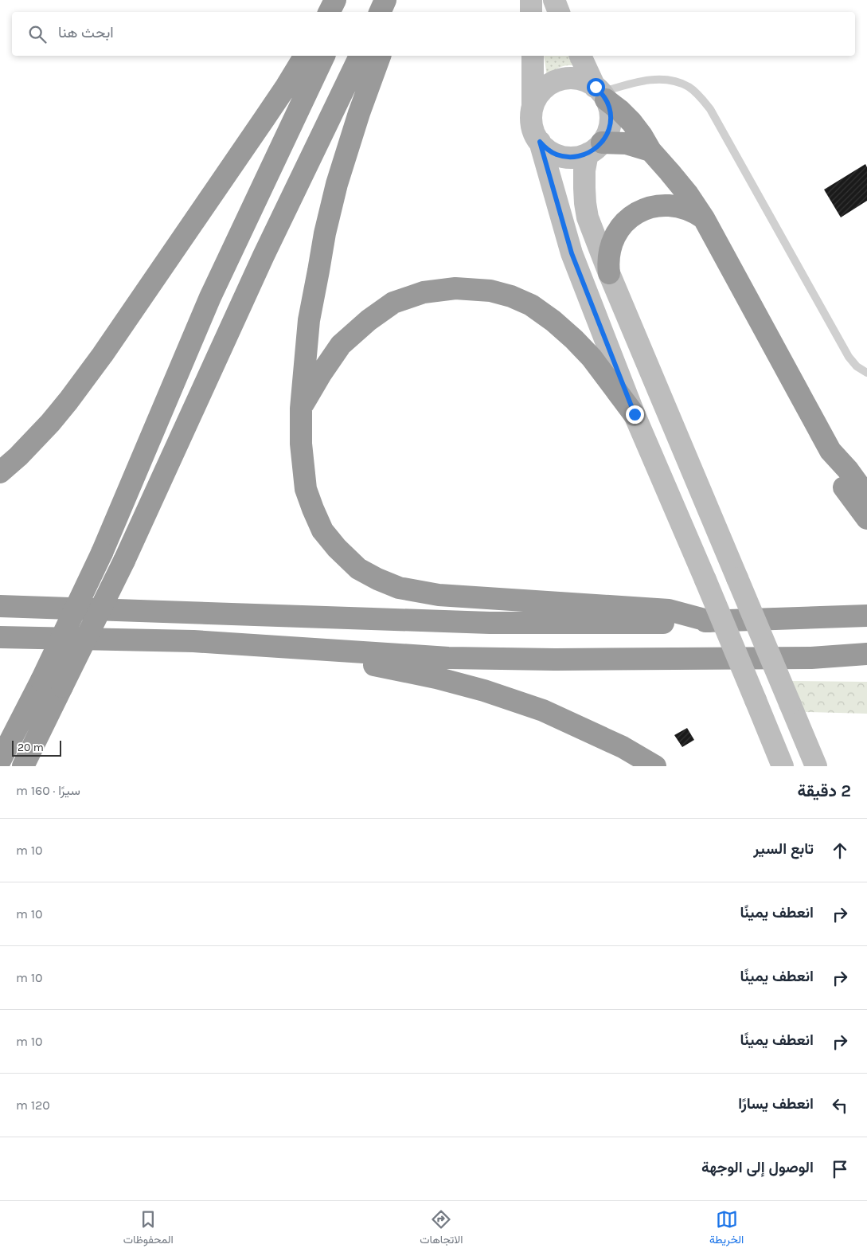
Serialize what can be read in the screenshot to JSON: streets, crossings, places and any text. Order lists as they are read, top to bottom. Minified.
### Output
{"scale_bar":"20 m","page":{"search":"ابحث هنا","scale":"20 m","heading":["2 دقيقة","سيرًا · 160 m"],"list":[["تابع السير","10 m"],["انعطف يمينًا","10 m"],["انعطف يمينًا","10 m"],["انعطف يمينًا","10 m"],["انعطف يسارًا","120 m"],"الوصول إلى الوجهة"],"nav":["الخريطة","الاتجاهات","المحفوظات"]}}
